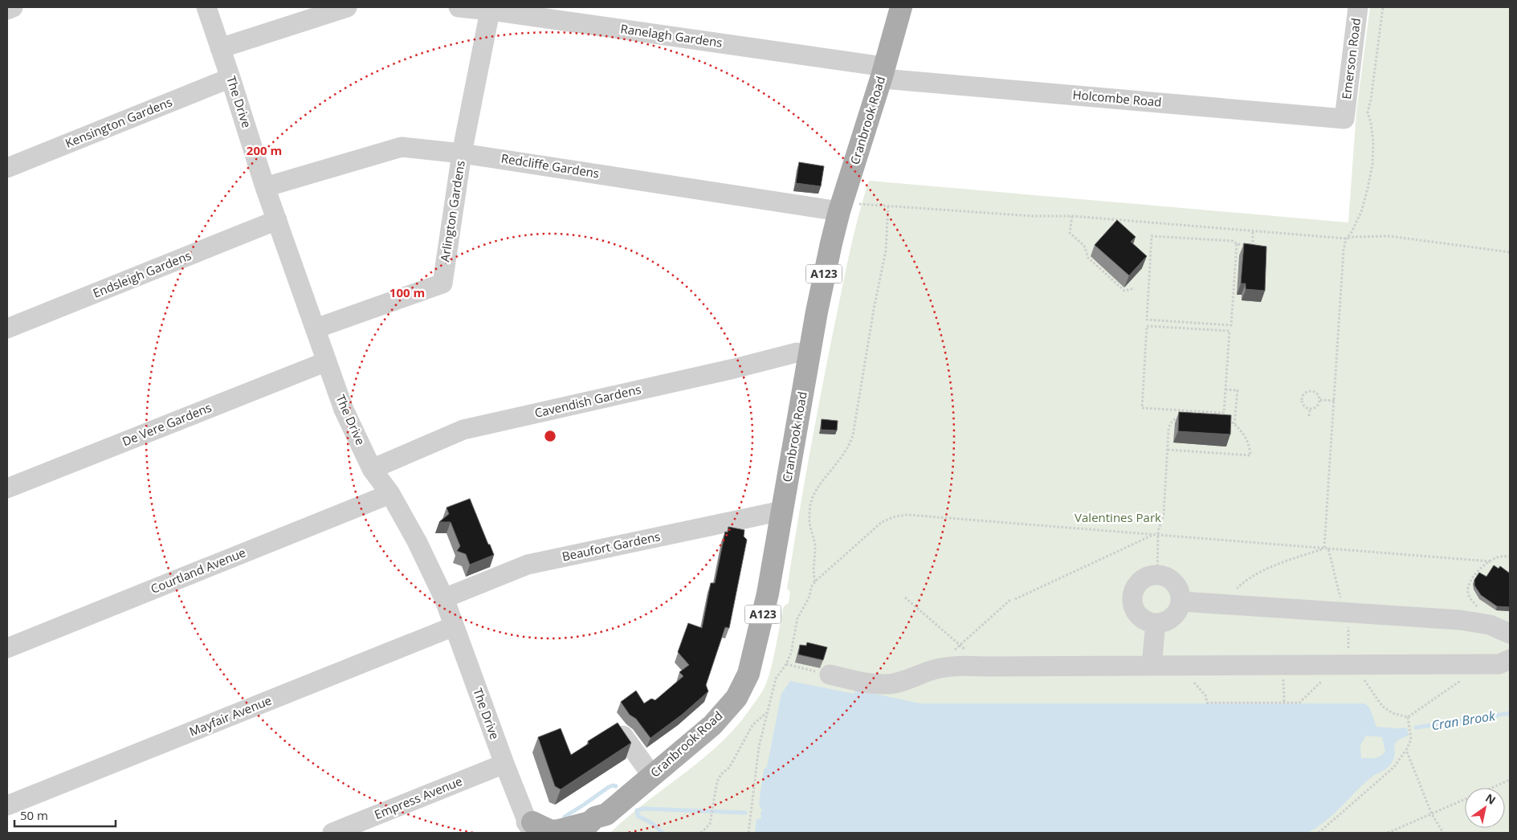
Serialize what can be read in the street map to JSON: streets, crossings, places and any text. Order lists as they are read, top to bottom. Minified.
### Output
{"streets":{"main road":["Cranbrook Road","A123"],"street":["Ranelagh Gardens","Emerson Road","Holcombe Road","The Drive","Kensington Gardens","Redcliffe Gardens","Arlington Gardens","Endsleigh Gardens","Cavendish Gardens","De Vere Gardens","Beaufort Gardens","Courtland Avenue","Mayfair Avenue","Empress Avenue"]},"crossings":[["Ranelagh Gardens","Holcombe Road"],["Ranelagh Gardens","Cranbrook Road"],["Ranelagh Gardens","Arlington Gardens"],["Emerson Road","Holcombe Road"],["Holcombe Road","Cranbrook Road"],["The Drive","Kensington Gardens"],["The Drive","Redcliffe Gardens"],["The Drive","Arlington Gardens"],["The Drive","Endsleigh Gardens"],["The Drive","Cavendish Gardens"],["The Drive","De Vere Gardens"],["The Drive","Beaufort Gardens"],["The Drive","Courtland Avenue"],["The Drive","Mayfair Avenue"],["The Drive","Empress Avenue"],["Cranbrook Road","Redcliffe Gardens"],["Cranbrook Road","Cavendish Gardens"],["Cranbrook Road","Beaufort Gardens"],["Redcliffe Gardens","Arlington Gardens"]],"water":["Cran Brook"],"parks":["Valentines Park"],"scale_bar":"50 m","north":"top right","rings":["200 m","100 m"]}
